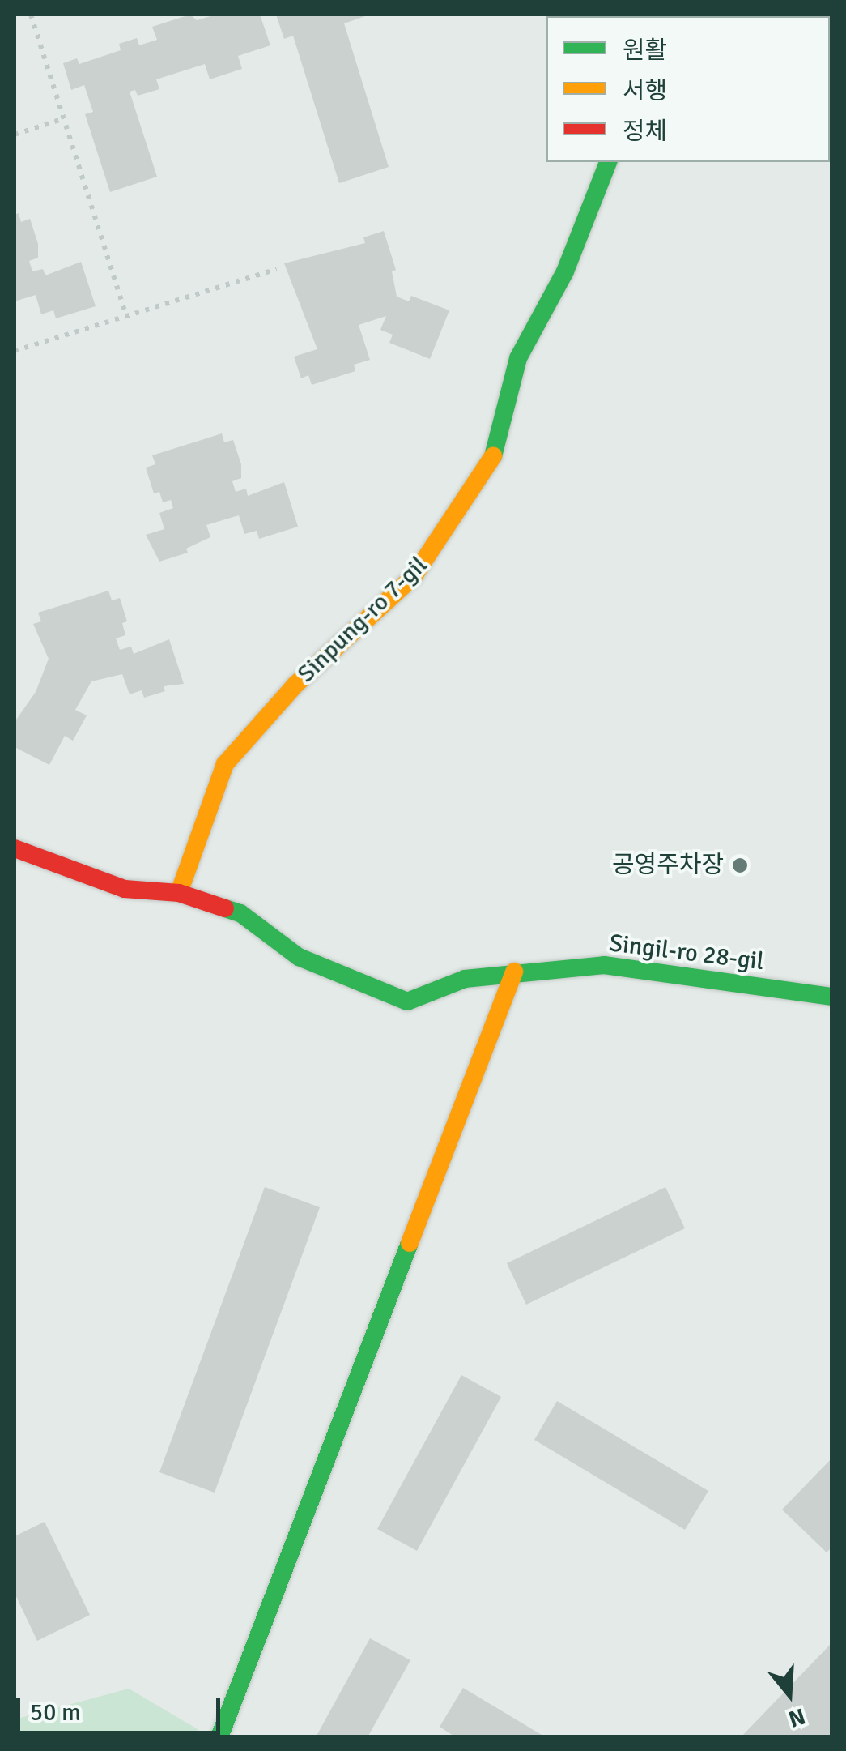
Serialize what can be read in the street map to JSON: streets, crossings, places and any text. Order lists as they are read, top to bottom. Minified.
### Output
{"streets":{"street":["Sinpung-ro 7-gil","Singil-ro 28-gil"]},"crossings":[["Sinpung-ro 7-gil","Singil-ro 28-gil"]],"places":["공영주차장"],"legend":["원활","서행","정체"],"scale_bar":"50 m","north":"bottom"}
